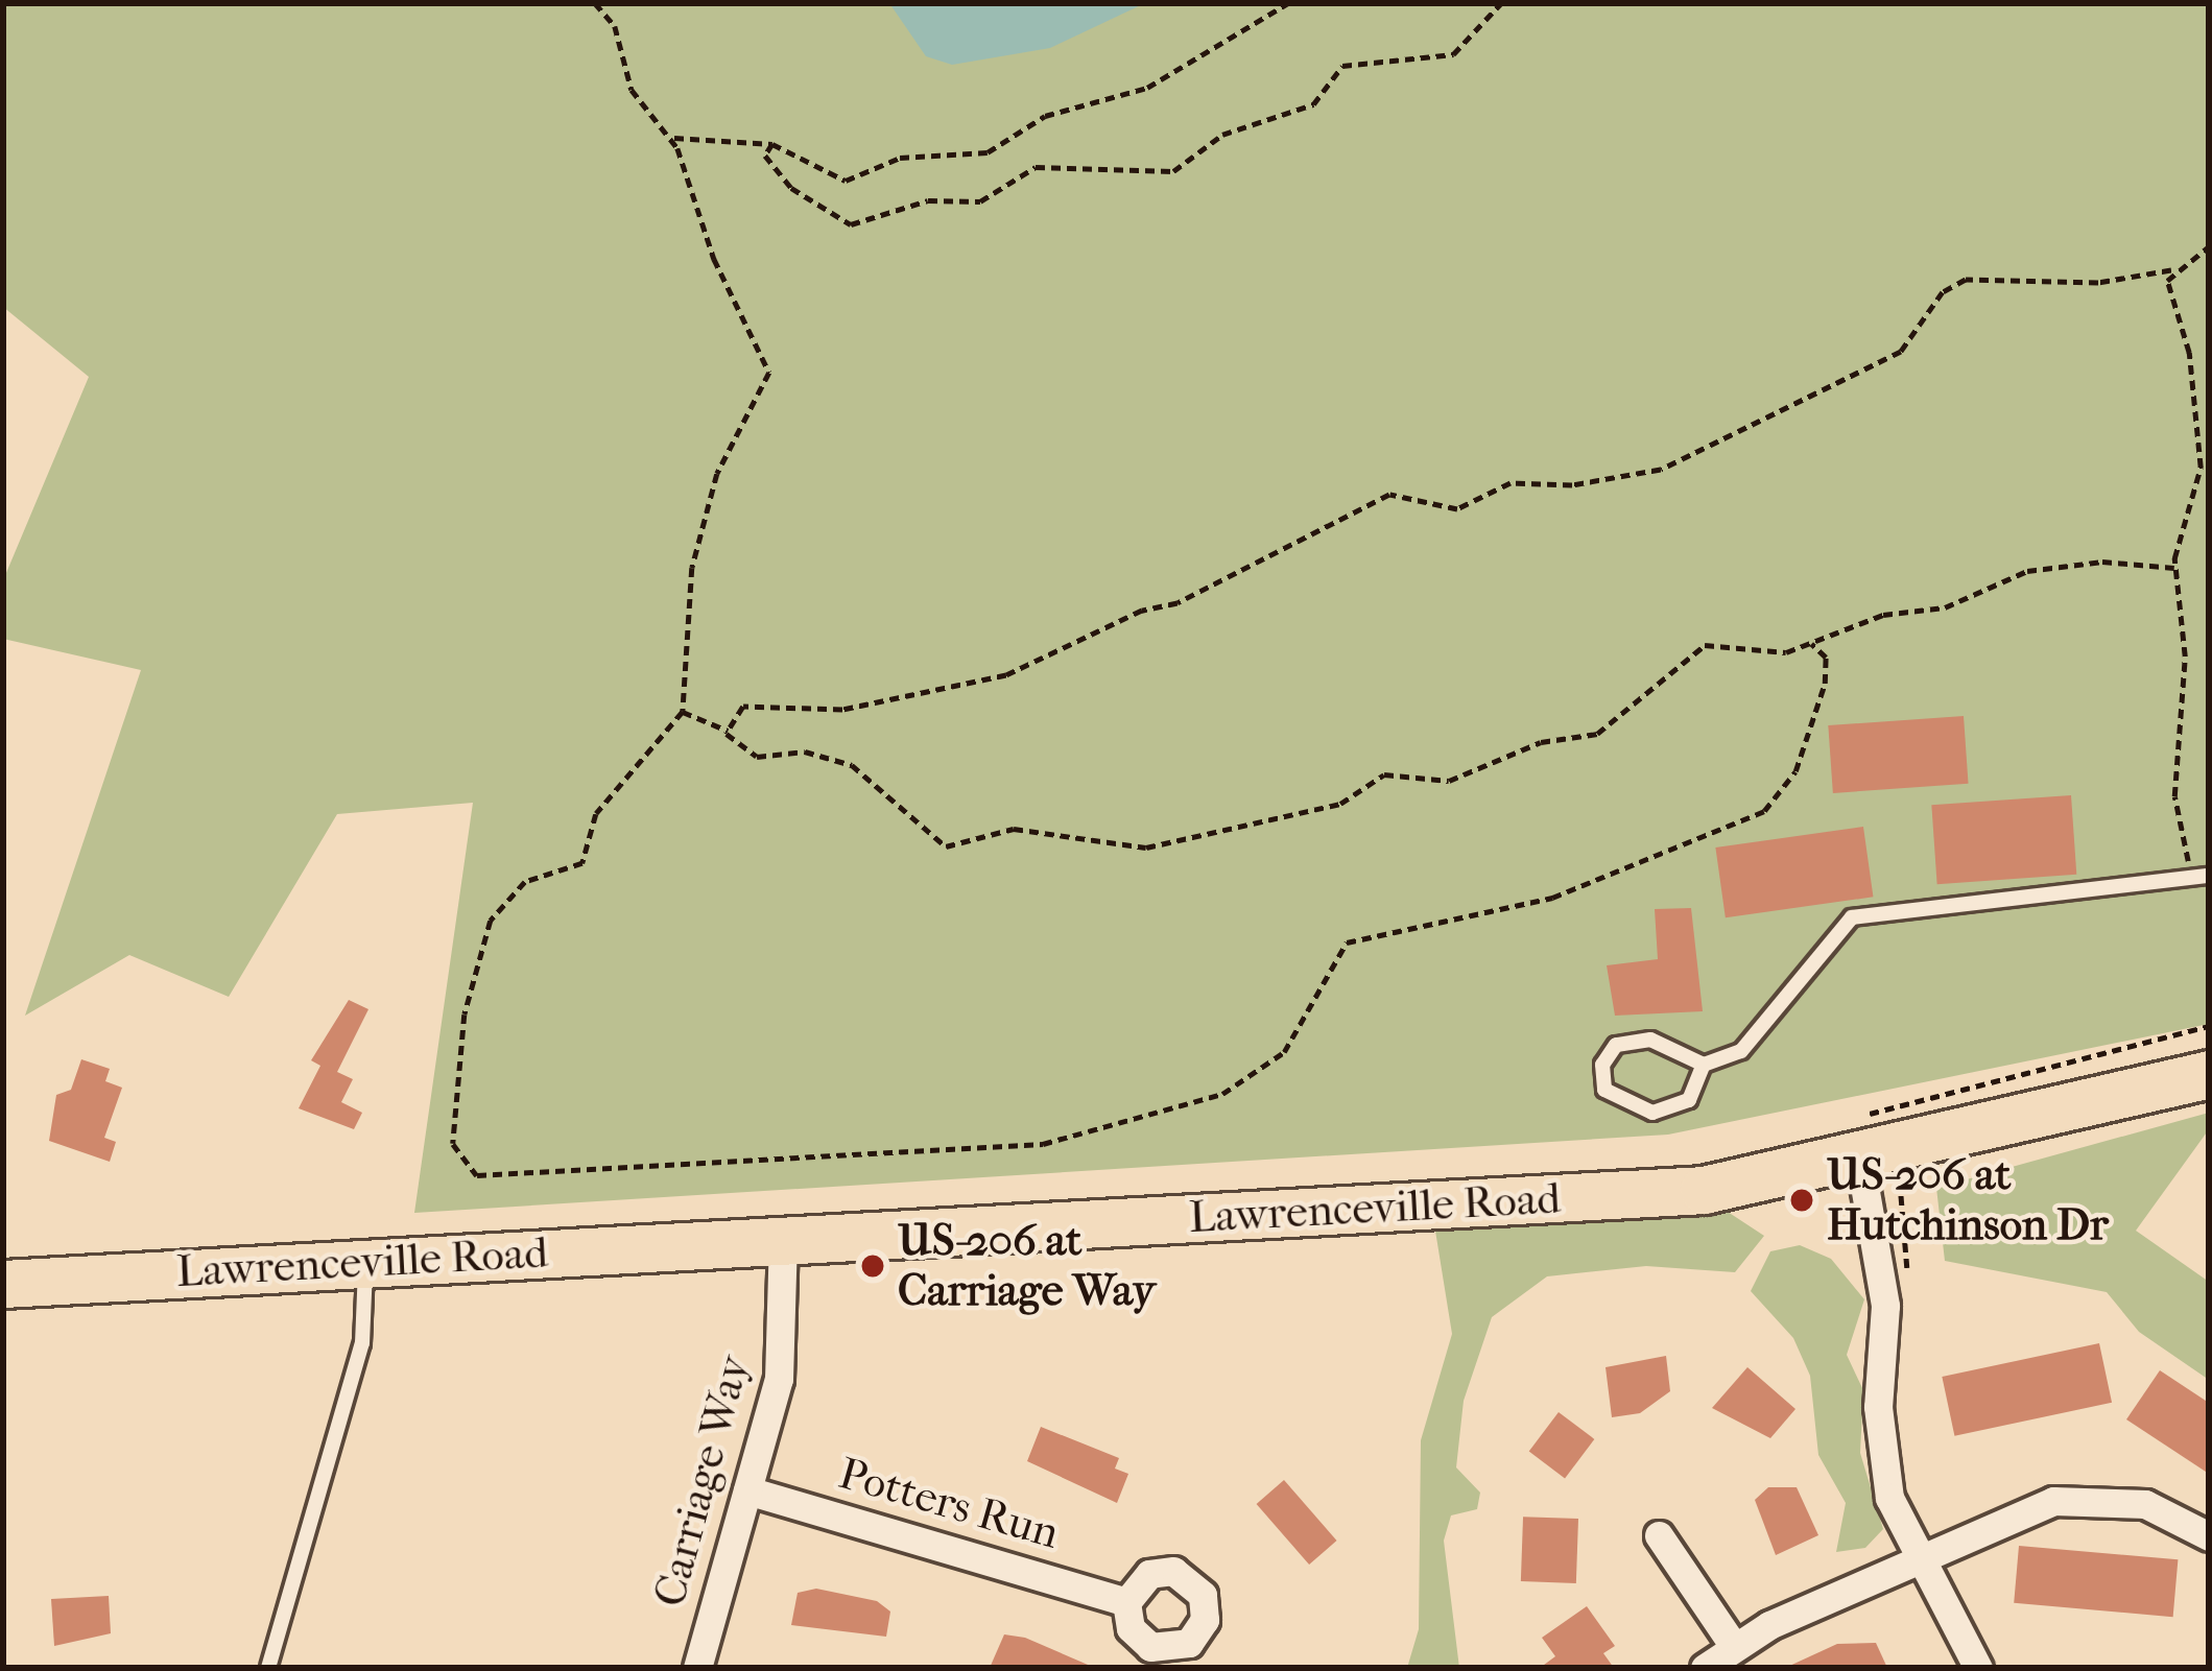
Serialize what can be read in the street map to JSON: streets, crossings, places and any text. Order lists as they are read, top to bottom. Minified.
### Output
{"streets":{"highway":["Lawrenceville Road"],"street":["Carriage Way","Potters Run"]},"crossings":[["Lawrenceville Road","Carriage Way"],["Carriage Way","Potters Run"]],"places":["US-206 at Hutchinson Dr","US-206 at Carriage Way"]}
